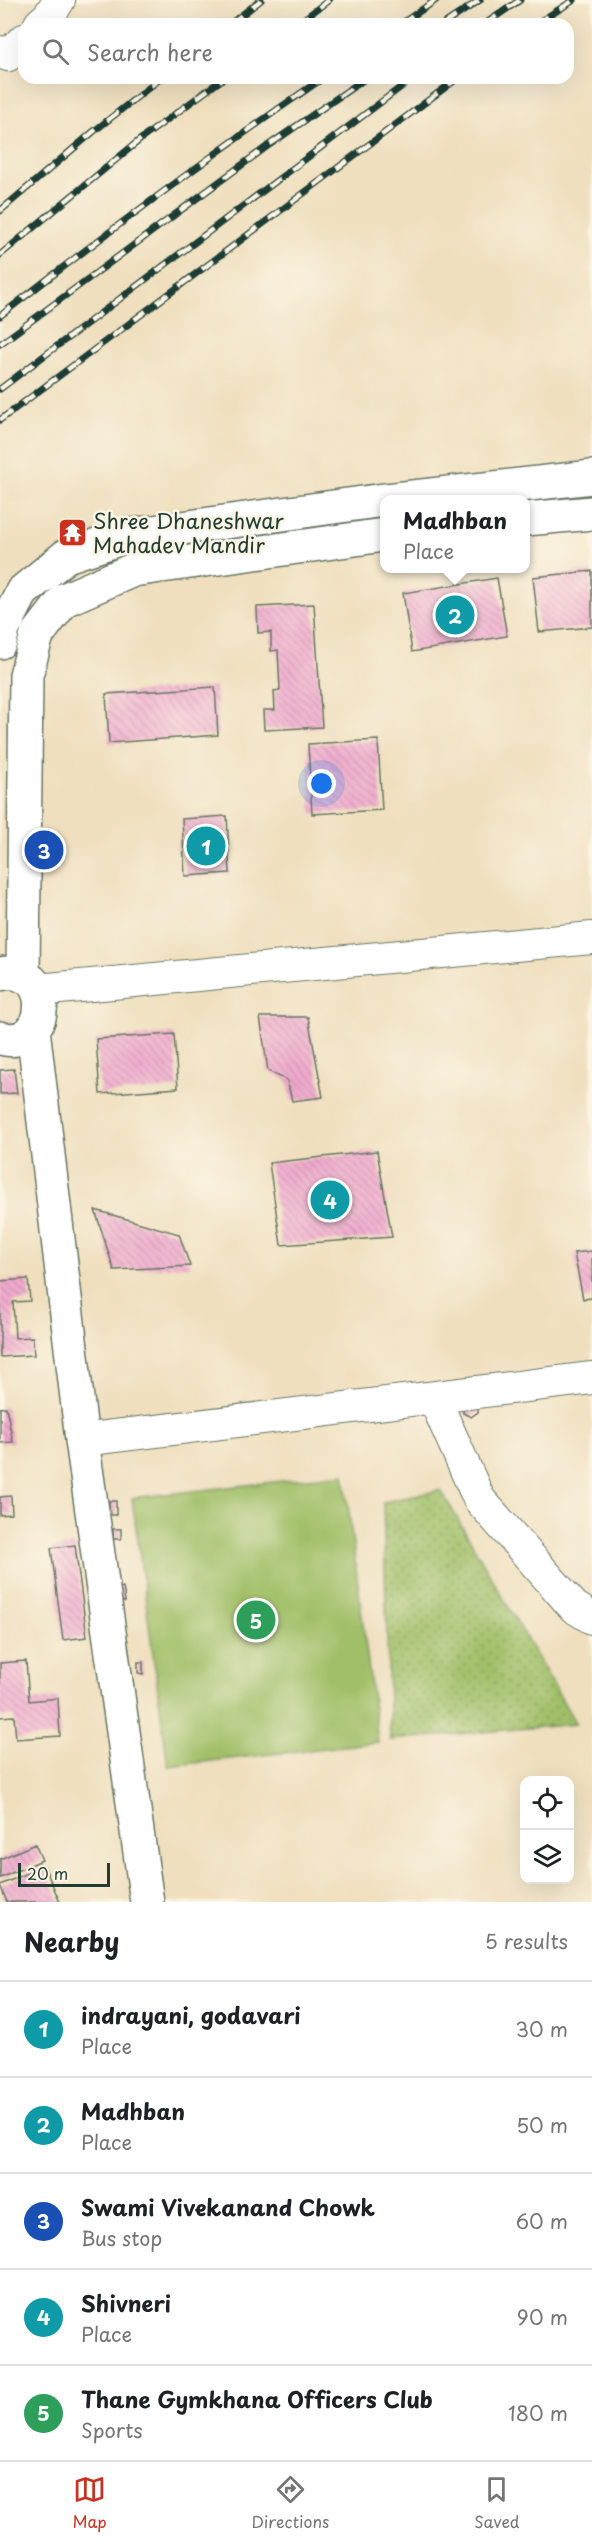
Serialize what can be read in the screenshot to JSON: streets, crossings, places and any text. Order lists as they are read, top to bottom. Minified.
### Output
{"places":{"temple":["Shree Dhaneshwar Mahadev Mandir"]},"scale_bar":"20 m","page":{"search":"Search here","popup":["Madhban","Place"],"pins":["2","1","3","4","5"],"scale":"20 m","heading":["Nearby","5 results"],"list":[{"mark":"1","name":"indrayani, godavari","note":"Place","value":"30 m"},{"mark":"2","name":"Madhban","note":"Place","value":"50 m"},{"mark":"3","name":"Swami Vivekanand Chowk","note":"Bus stop","value":"60 m"},{"mark":"4","name":"Shivneri","note":"Place","value":"90 m"},{"mark":"5","name":"Thane Gymkhana Officers Club","note":"Sports","value":"180 m"}],"nav":["Map","Directions","Saved"]}}
